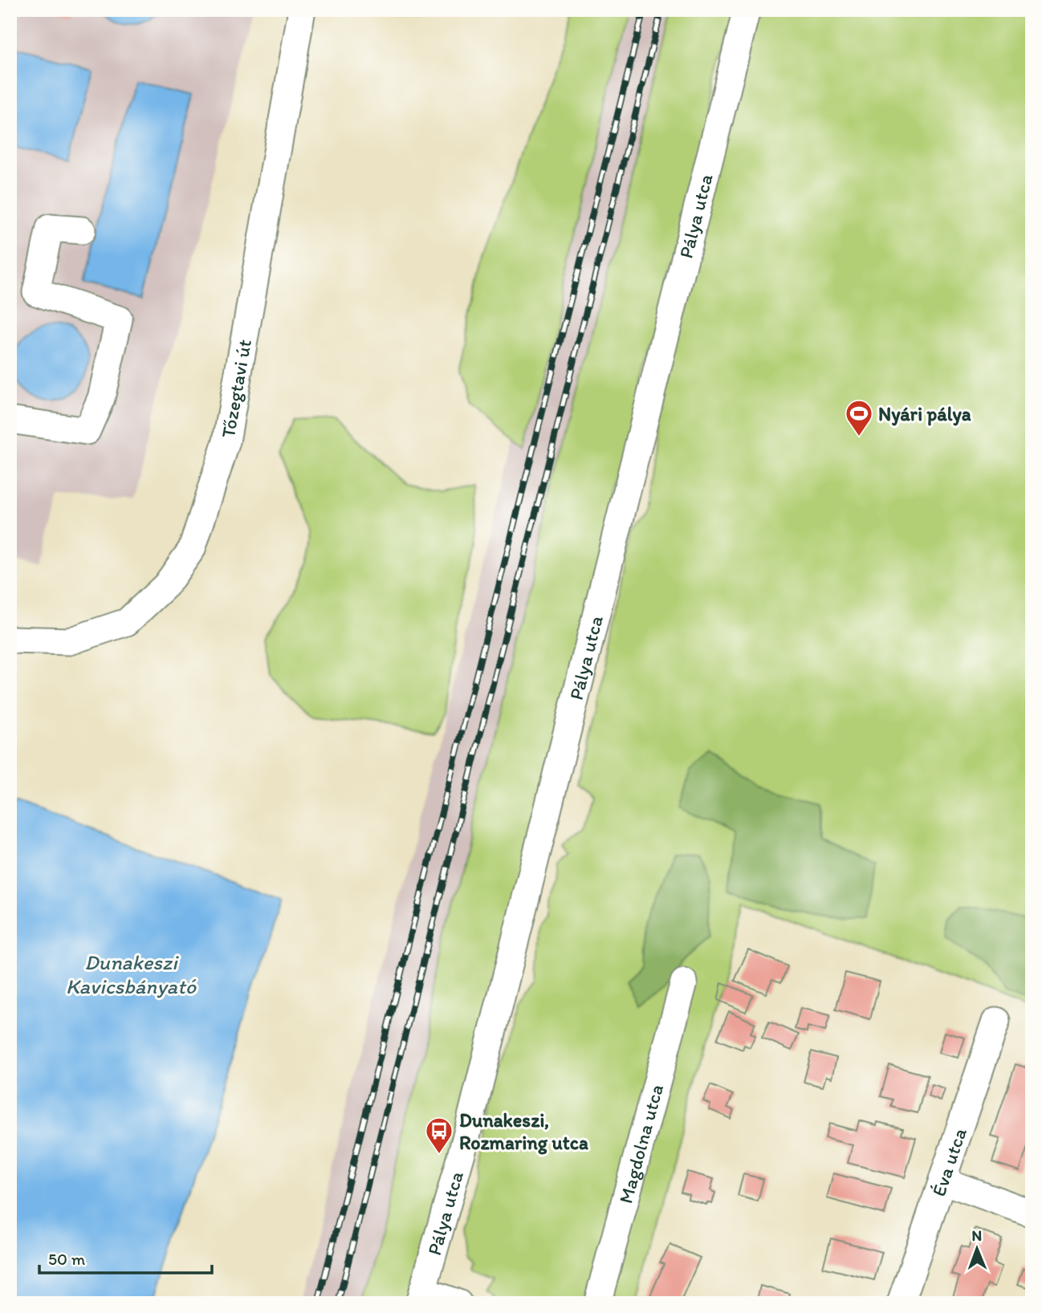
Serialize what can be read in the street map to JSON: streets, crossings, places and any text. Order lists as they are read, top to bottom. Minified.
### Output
{"streets":{"street":["Pálya utca","Tőzegtavi út","Magdolna utca","Éva utca"]},"water":["Dunakeszi Kavicsbányató"],"places":{"sports":["Nyári pálya"],"bus stop":["Dunakeszi, Rozmaring utca"]},"scale_bar":"50 m","north":"top"}
